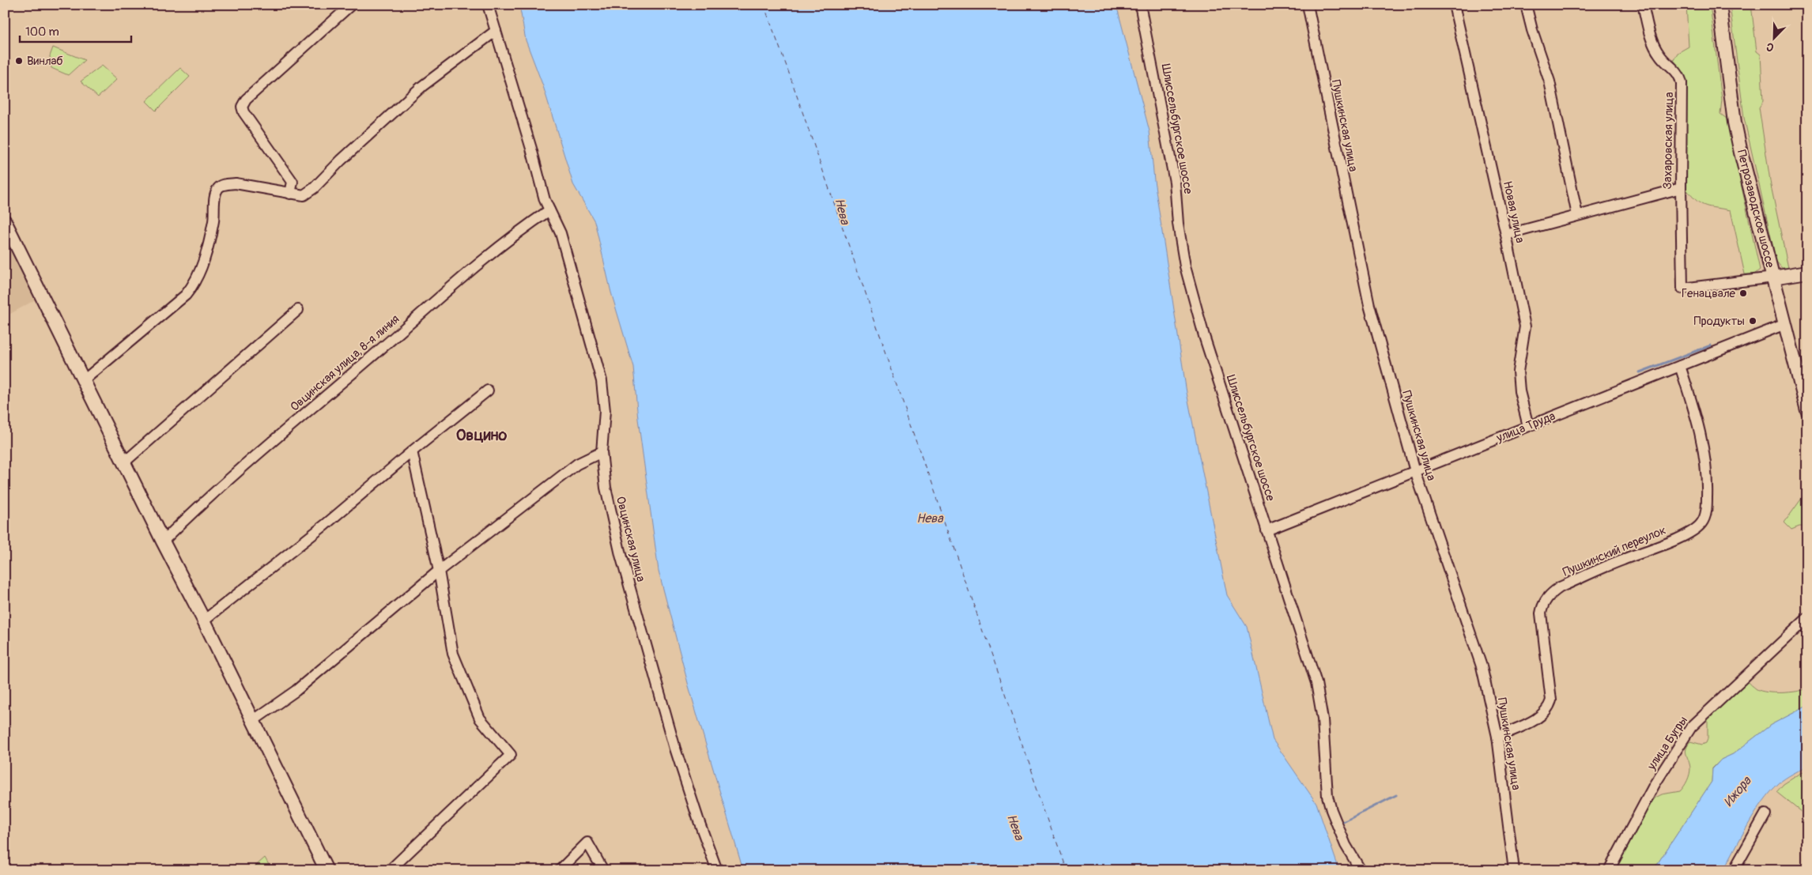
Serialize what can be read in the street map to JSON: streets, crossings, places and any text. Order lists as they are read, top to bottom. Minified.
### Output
{"streets":{"main road":["Петрозаводское шоссе"],"street":["Пушкинская улица","Шлиссельбургское шоссе","Захаровская улица","Новая улица","Овцинская улица, 8-я линия","улица Труда","Овцинская улица","Пушкинский переулок","улица Бугры"]},"crossings":[["Пушкинская улица","улица Труда"],["Пушкинская улица","Пушкинский переулок"],["Шлиссельбургское шоссе","улица Труда"],["Захаровская улица","Петрозаводское шоссе"],["Петрозаводское шоссе","улица Труда"],["Новая улица","улица Труда"],["Овцинская улица, 8-я линия","Овцинская улица"],["улица Труда","Пушкинский переулок"]],"districts":["Овцино"],"water":["Нева","Ижора"],"places":["Винлаб","Генацвале","Продукты"],"scale_bar":"100 m","north":"bottom left"}
